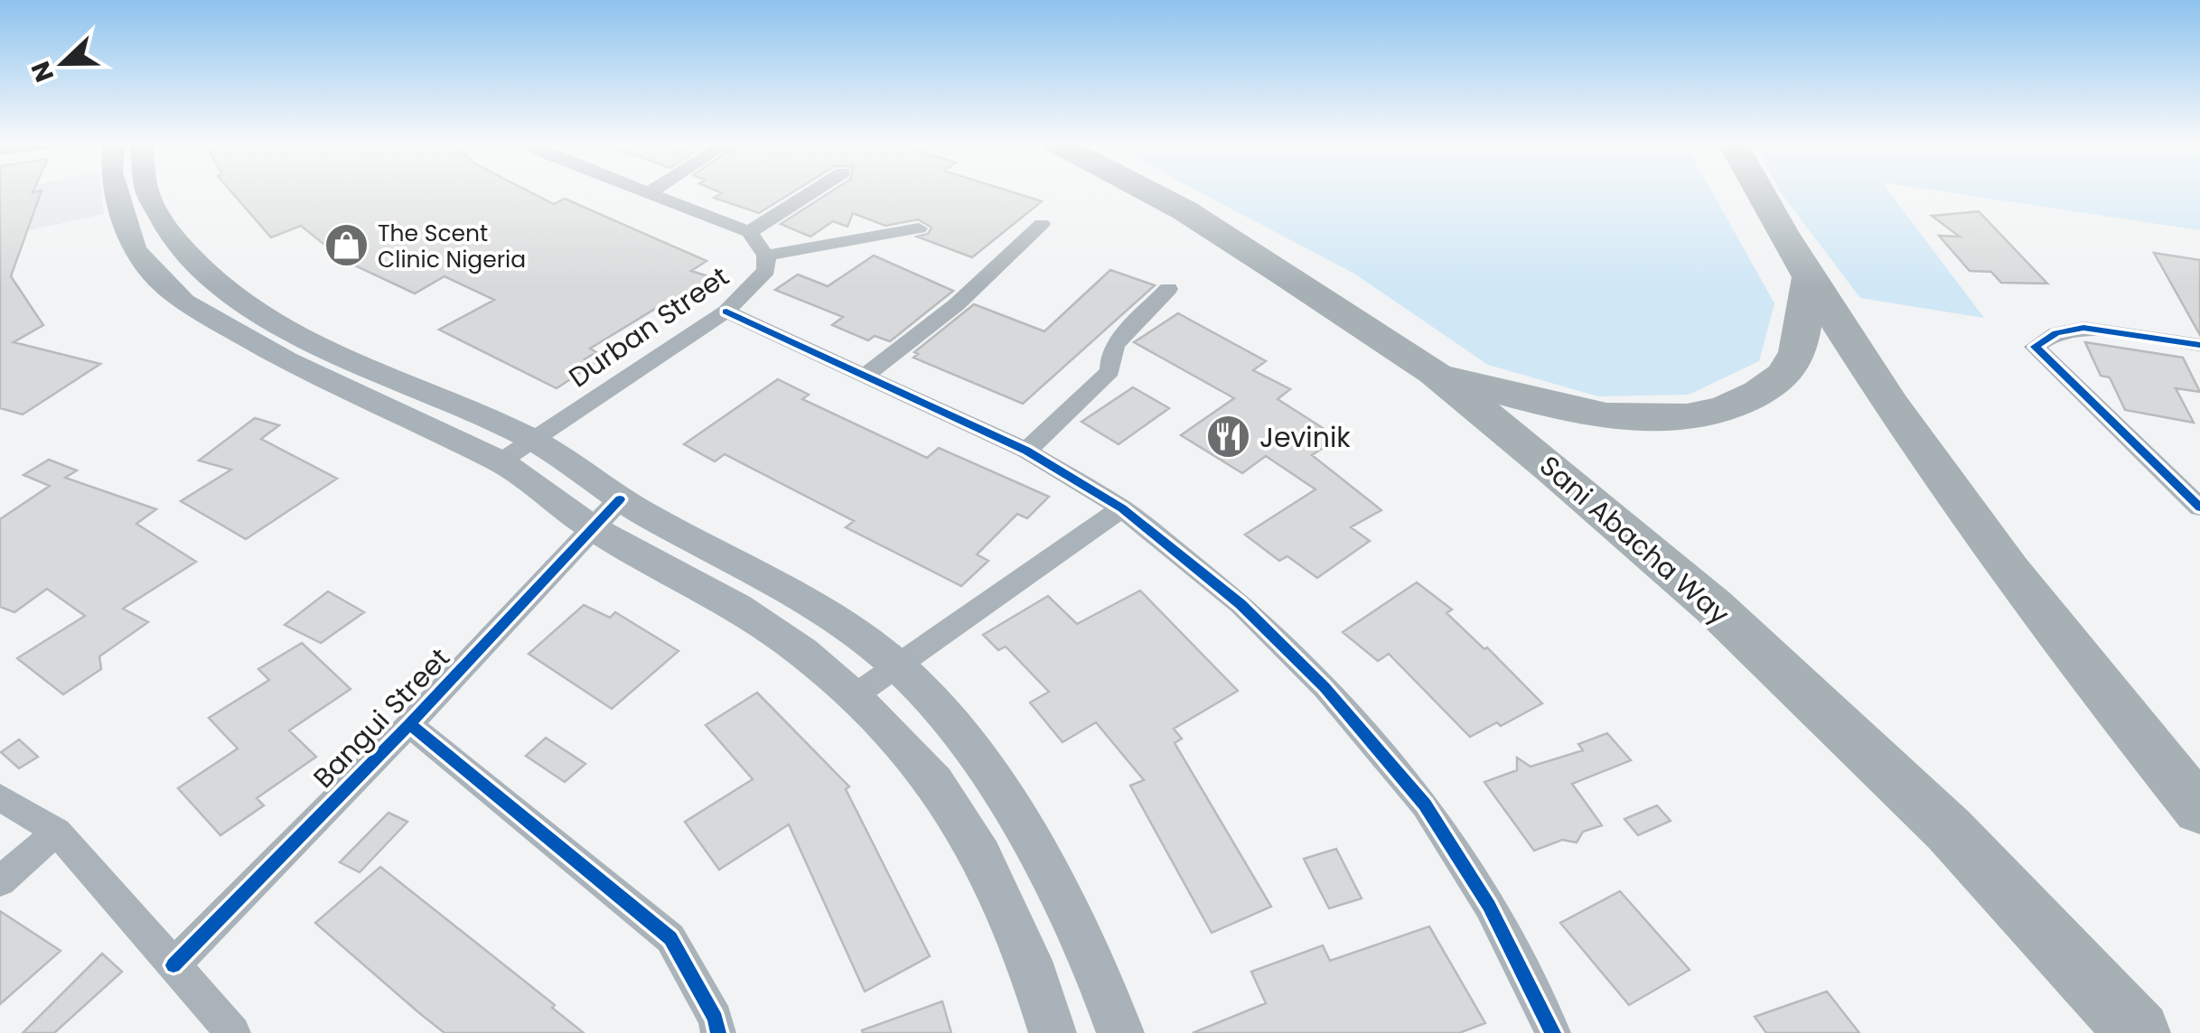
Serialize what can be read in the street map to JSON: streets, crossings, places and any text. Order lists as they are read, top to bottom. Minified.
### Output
{"streets":{"highway":["Sani Abacha Way"],"street":["Durban Street","Bangui Street"]},"places":{"shop":["The Scent Clinic Nigeria"],"restaurant":["Jevinik"]},"north":"left"}
